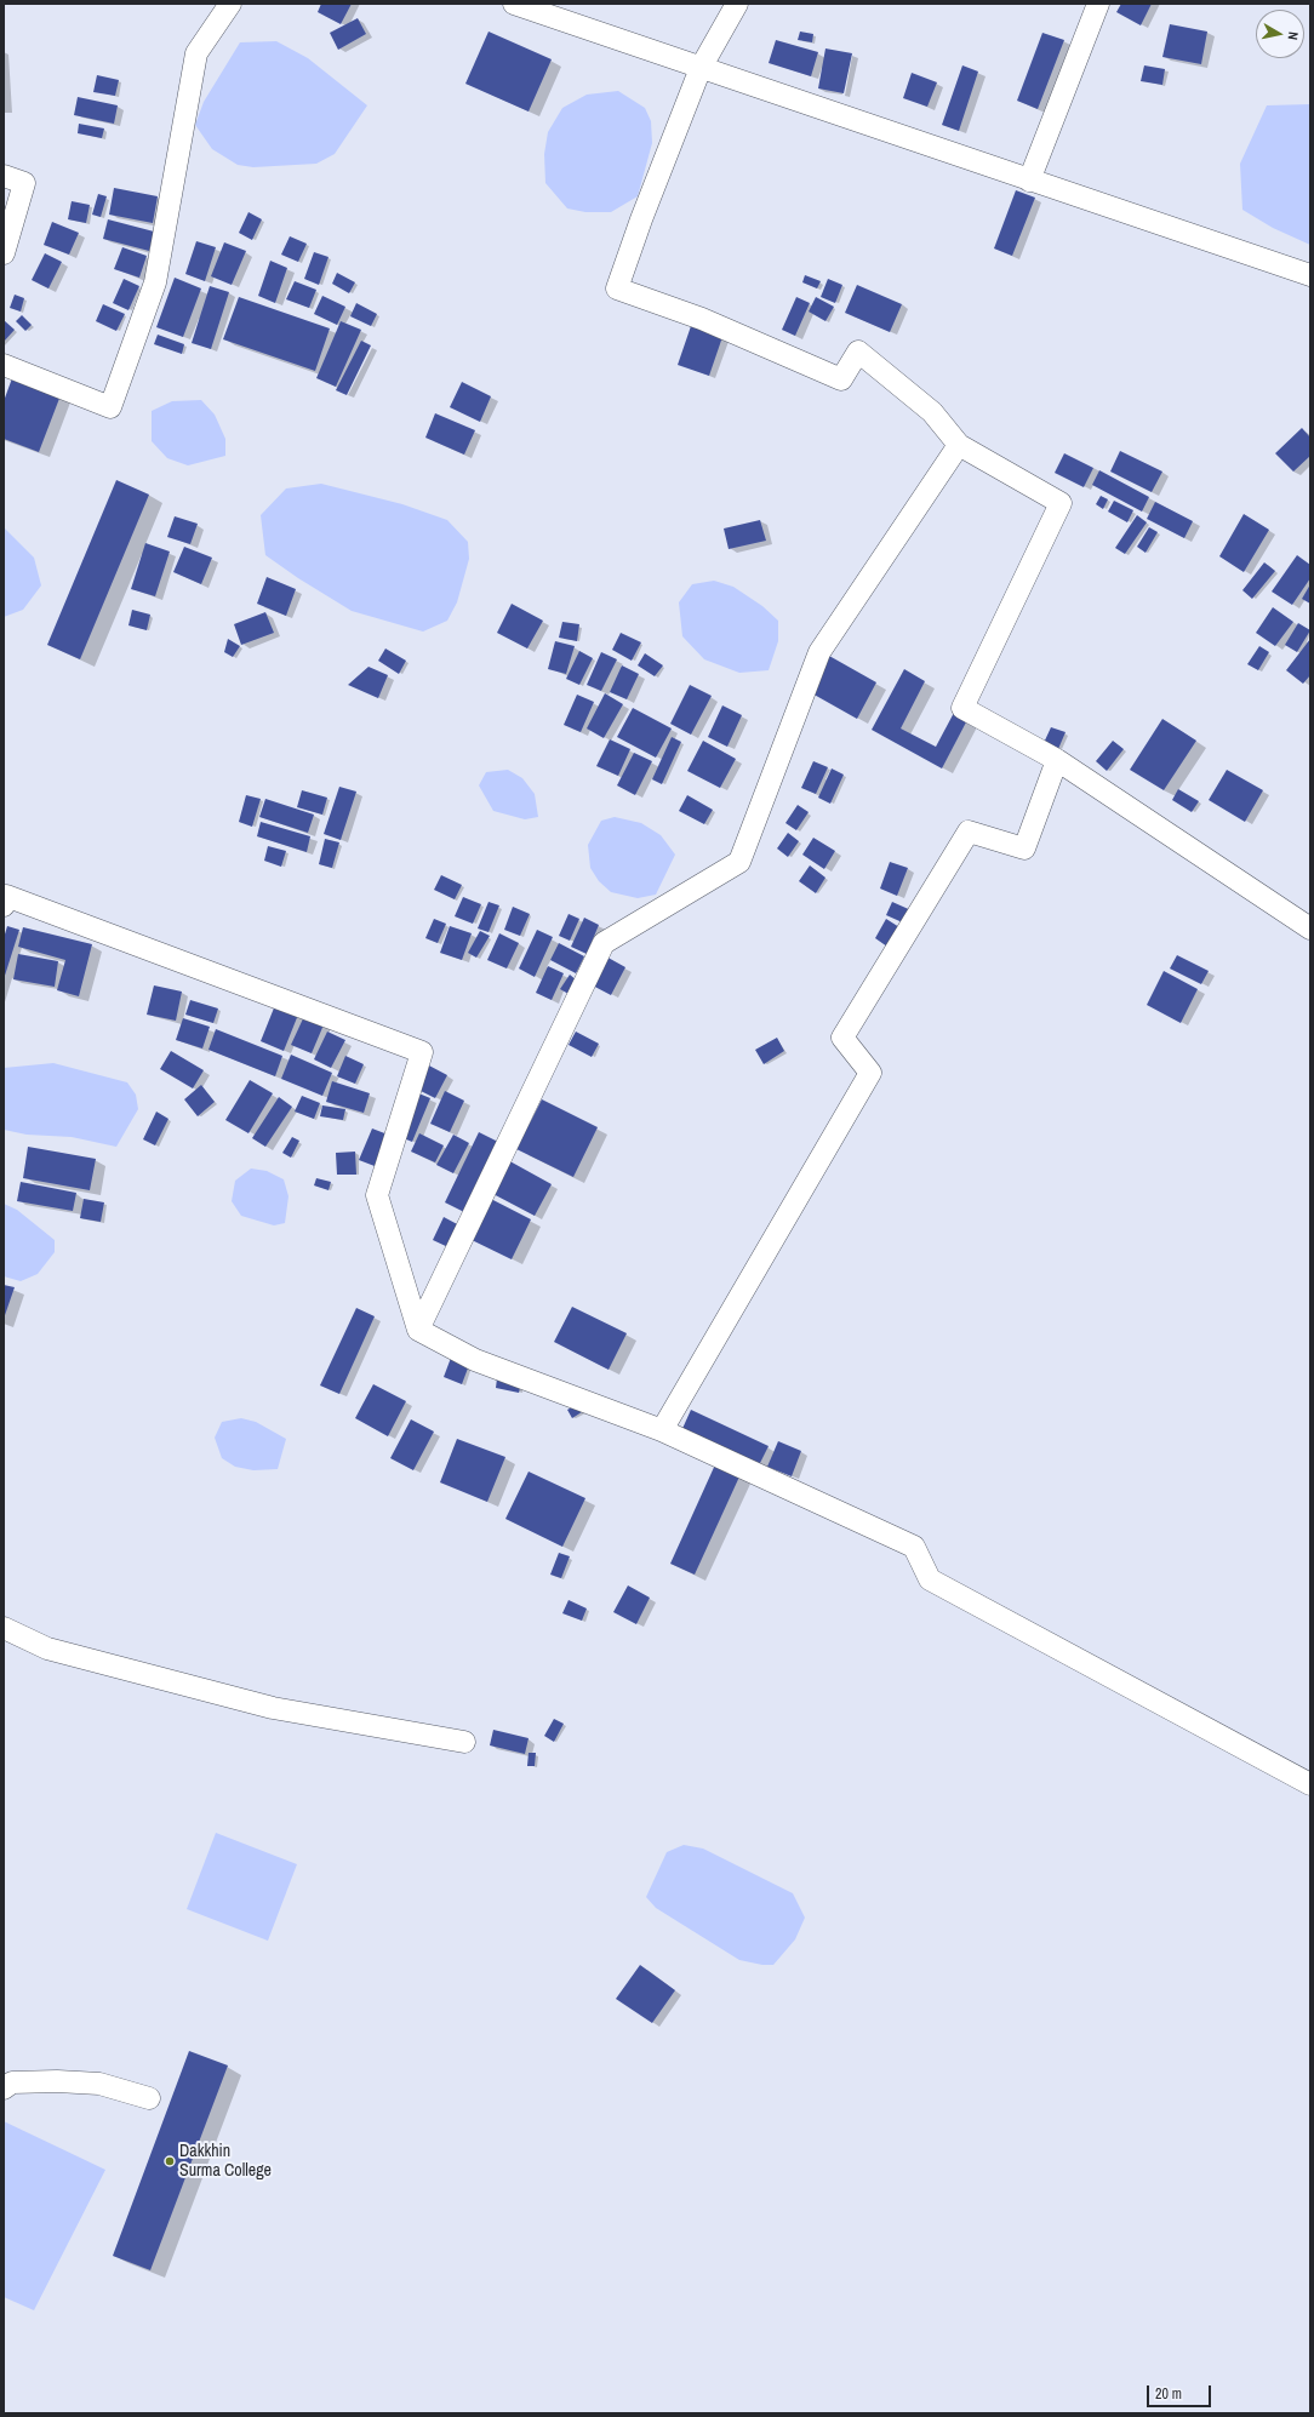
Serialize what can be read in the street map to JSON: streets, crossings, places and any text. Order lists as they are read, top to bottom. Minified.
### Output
{"places":["Dakkhin Surma College"],"scale_bar":"20 m","north":"right"}
